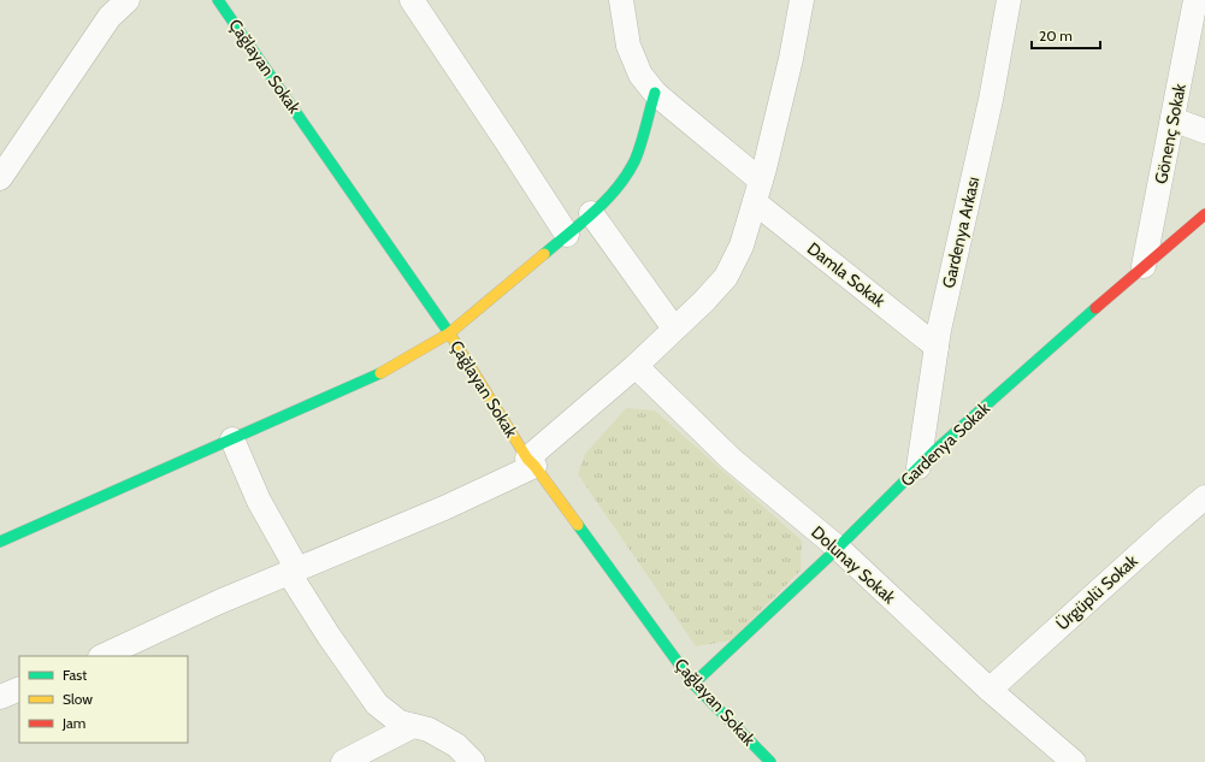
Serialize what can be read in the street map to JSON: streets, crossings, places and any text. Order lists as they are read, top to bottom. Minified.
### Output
{"streets":{"street":["Çağlayan Sokak","Gönenç Sokak","Gardenya Arkası","Damla Sokak","Gardenya Sokak","Dolunay Sokak","Ürgüplü Sokak"]},"crossings":[["Çağlayan Sokak","Gardenya Sokak"],["Gönenç Sokak","Gardenya Sokak"],["Gardenya Arkası","Damla Sokak"],["Gardenya Arkası","Gardenya Sokak"],["Gardenya Sokak","Dolunay Sokak"],["Dolunay Sokak","Ürgüplü Sokak"]],"legend":["Fast","Slow","Jam"],"scale_bar":"20 m"}
